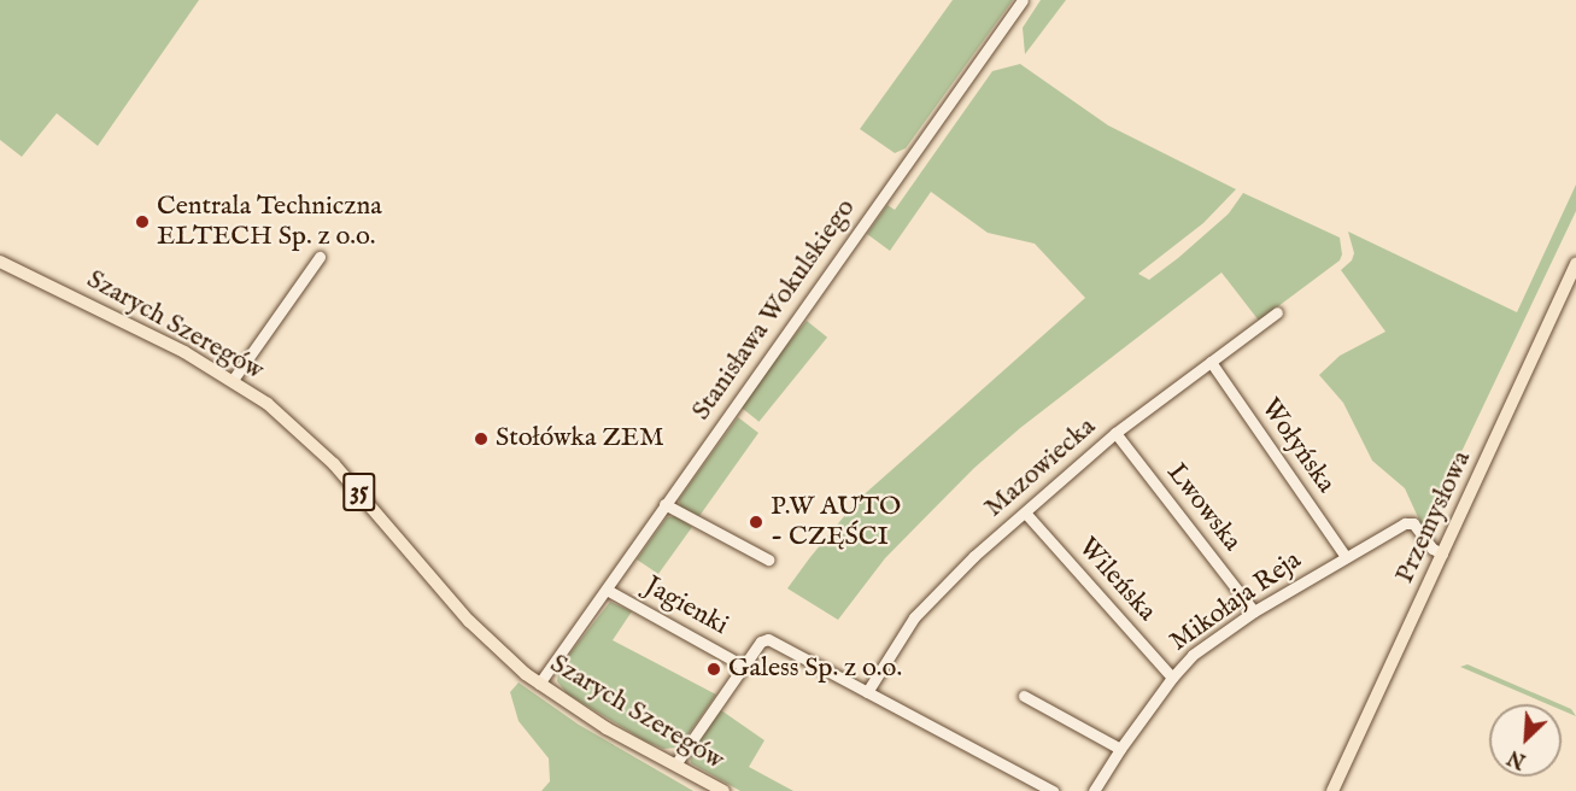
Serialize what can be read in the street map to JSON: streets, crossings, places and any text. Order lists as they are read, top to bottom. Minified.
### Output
{"streets":{"main road":["Szarych Szeregów","35","Przemysłowa"],"street":["Stanisława Wokulskiego","Wołyńska","Mazowiecka","Lwowska","Wileńska","Mikołaja Reja","Jagienki"]},"crossings":[["Stanisława Wokulskiego","Szarych Szeregów"],["Stanisława Wokulskiego","Jagienki"],["Wołyńska","Mazowiecka"],["Wołyńska","Mikołaja Reja"],["Mazowiecka","Lwowska"],["Mazowiecka","Wileńska"],["Lwowska","Mikołaja Reja"],["Przemysłowa","Mikołaja Reja"],["Wileńska","Mikołaja Reja"]],"places":["Centrala Techniczna ELTECH Sp. z o.o.","Stołówka ZEM","P.W AUTO - CZĘŚCI","Galess Sp. z o.o."],"north":"bottom left"}
